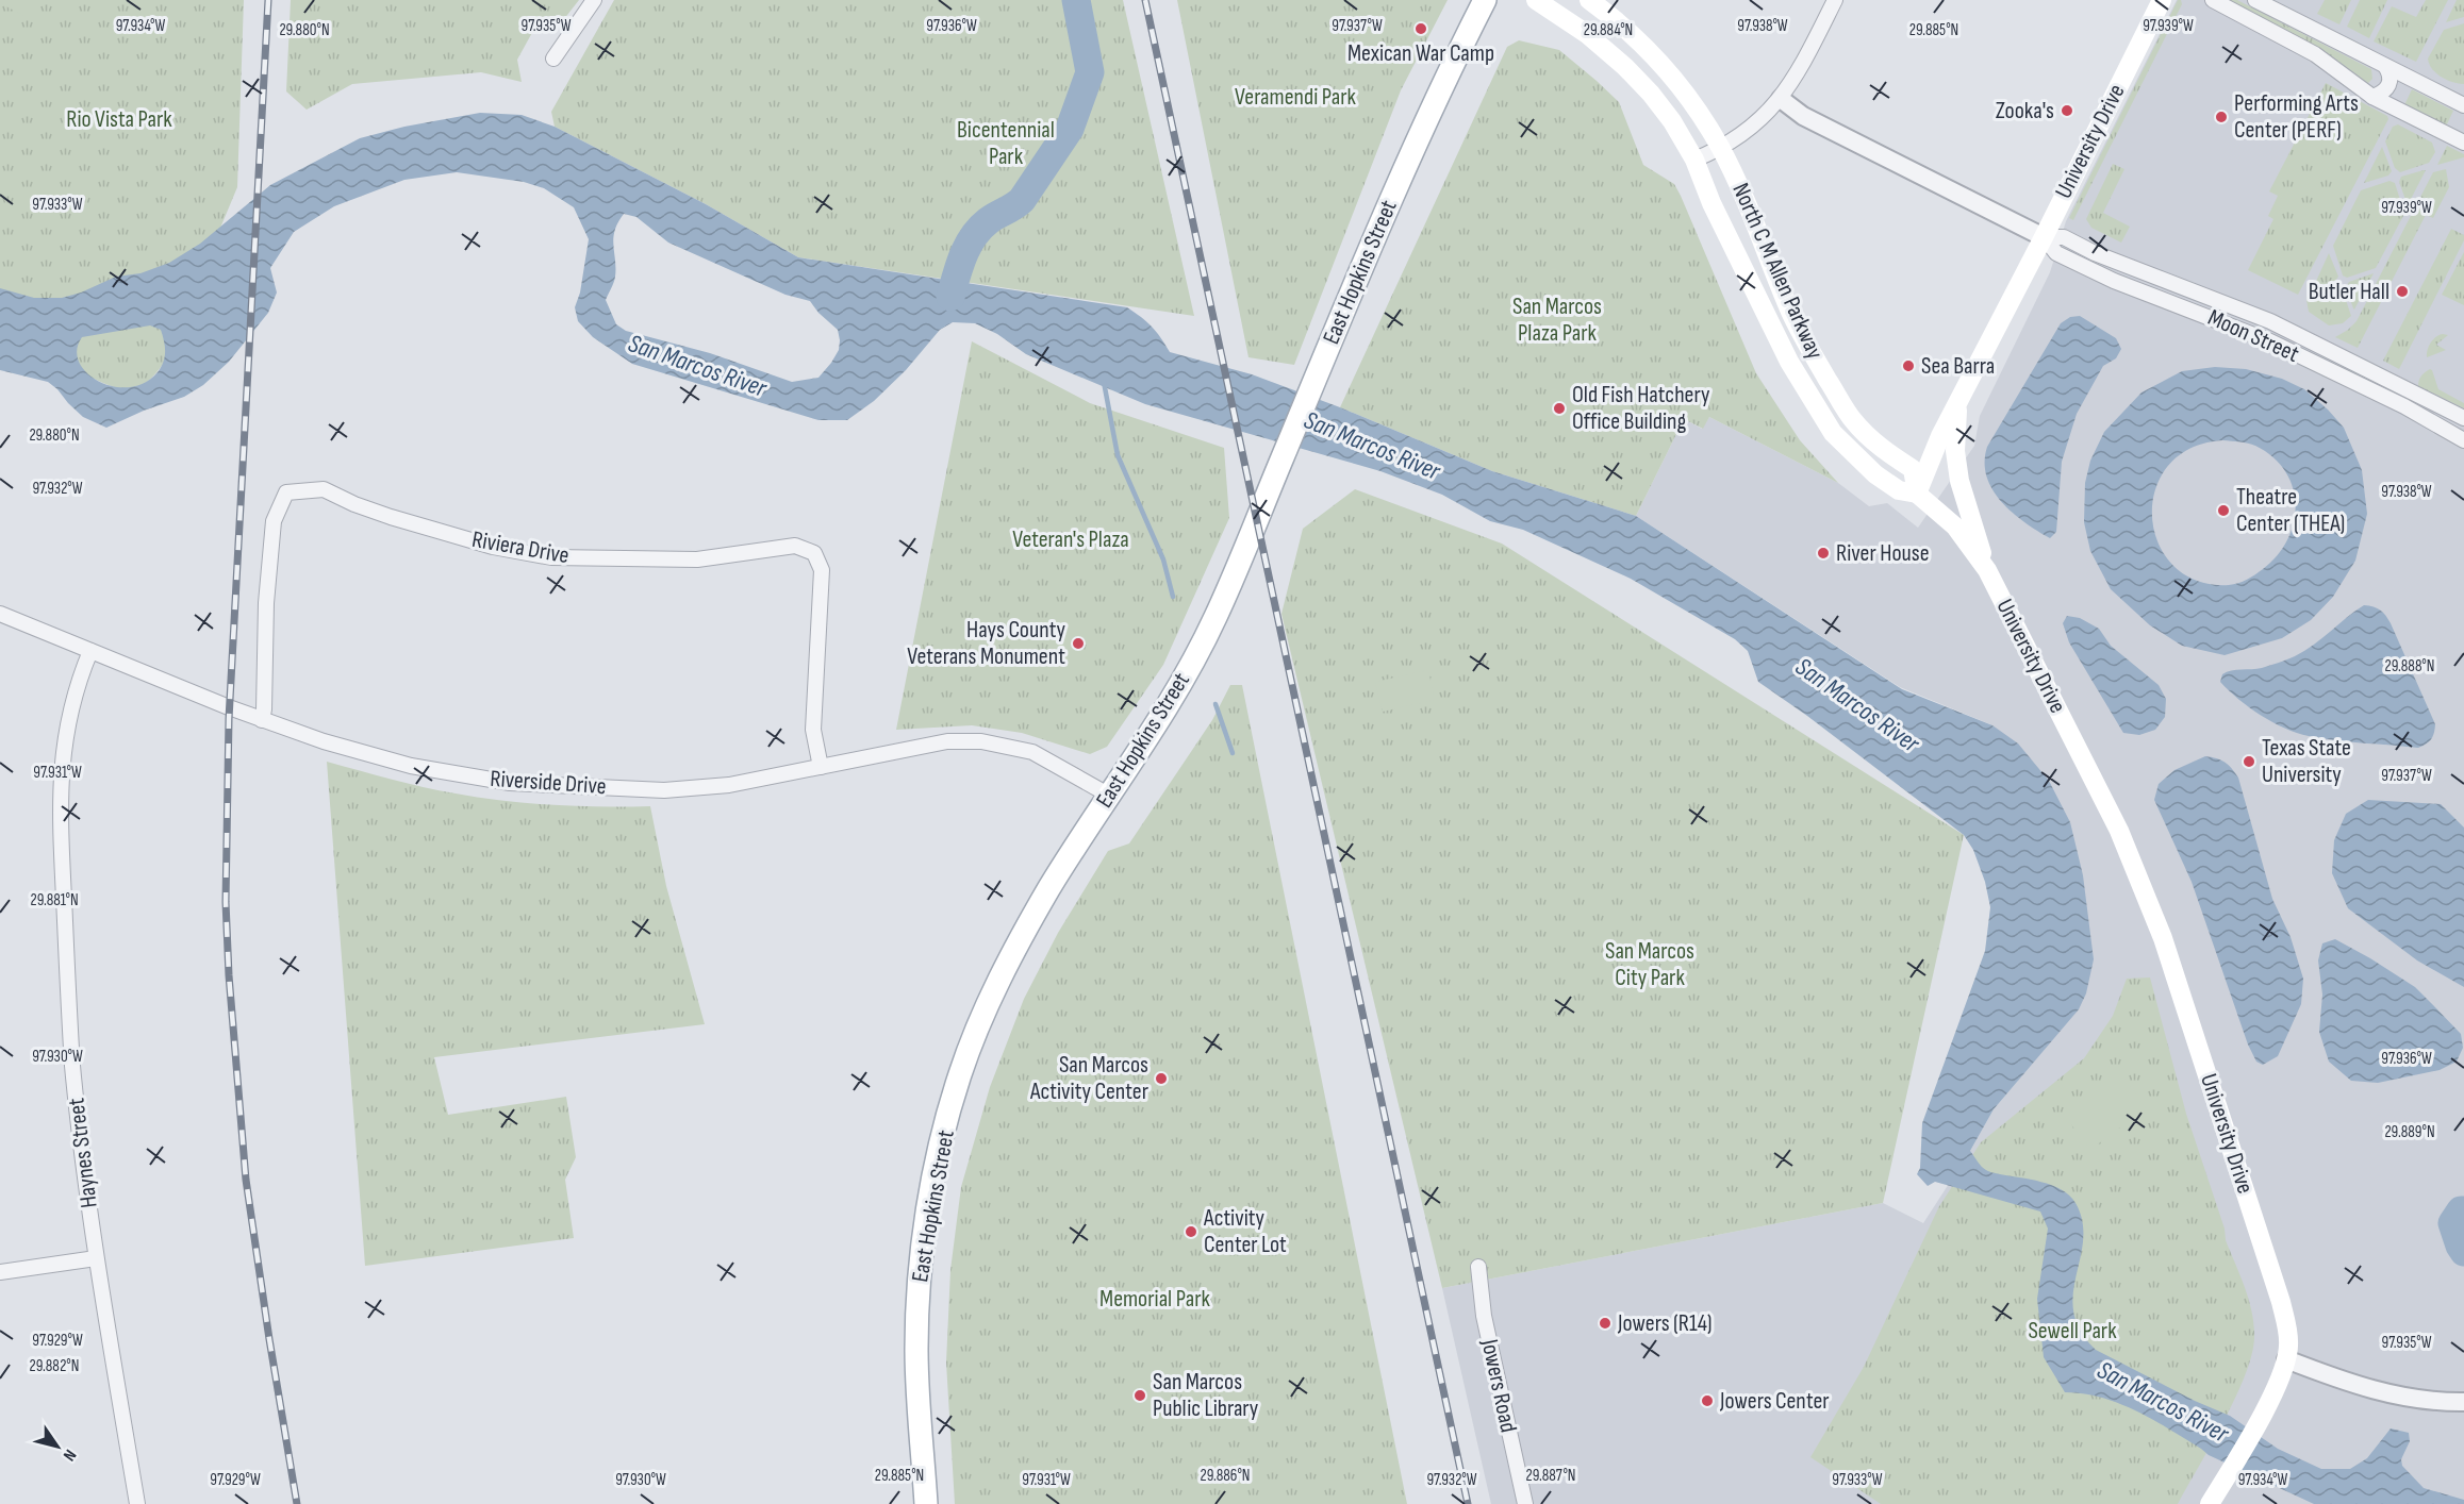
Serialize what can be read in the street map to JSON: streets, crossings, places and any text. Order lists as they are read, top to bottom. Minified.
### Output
{"streets":{"main road":["University Drive","North C M Allen Parkway","East Hopkins Street"],"street":["Moon Street","Riviera Drive","Riverside Drive","Haynes Street","Jowers Road"]},"crossings":[["University Drive","North C M Allen Parkway"],["University Drive","Moon Street"],["East Hopkins Street","Riverside Drive"],["Riviera Drive","Riverside Drive"],["Riverside Drive","Haynes Street"]],"water":["San Marcos River"],"parks":["Veramendi Park","Rio Vista Park","Bicentennial Park","San Marcos Plaza Park","Veteran's Plaza","San Marcos City Park","Memorial Park","Sewell Park"],"places":["Mexican War Camp","Zooka's","Performing Arts Center (PERF)","Butler Hall","Sea Barra","Old Fish Hatchery Office Building","Theatre Center (THEA)","River House","Hays County Veterans Monument","Texas State University","San Marcos Activity Center","Activity Center Lot","Jowers (R14)","San Marcos Public Library","Jowers Center"],"north":"bottom right","coordinates":["97.938°W","97.939°W","97.934°W","97.935°W","97.936°W","97.937°W","29.880°N","29.884°N","29.885°N","97.933°W","97.932°W","29.888°N","97.931°W","29.881°N","97.930°W","29.889°N","97.929°W","29.882°N","29.886°N","29.887°N"]}
